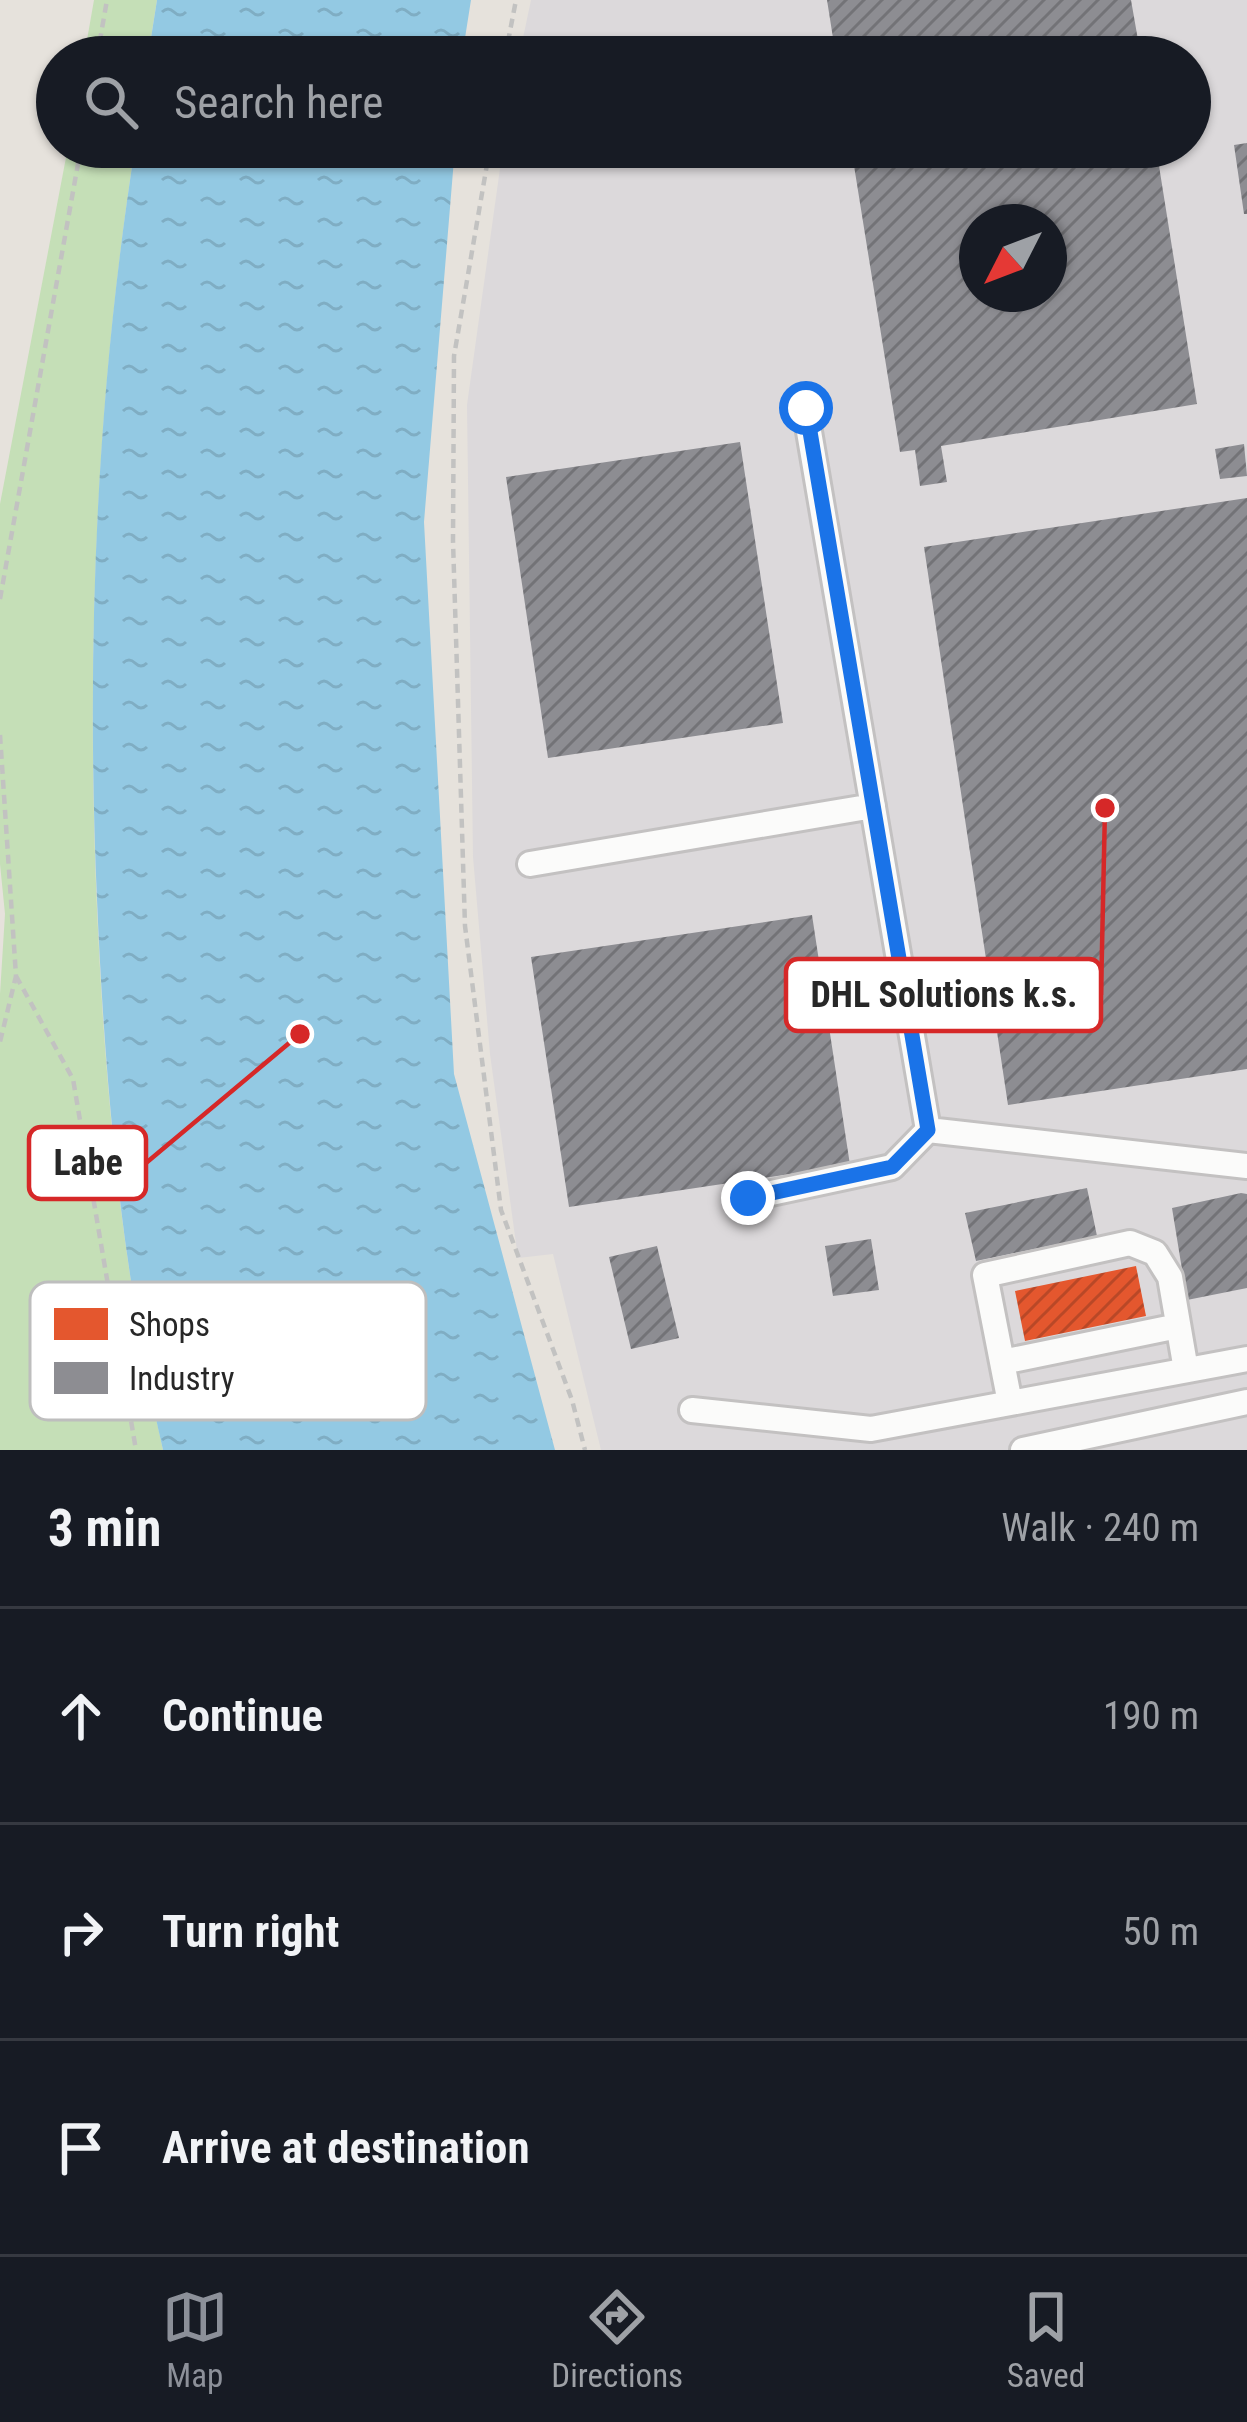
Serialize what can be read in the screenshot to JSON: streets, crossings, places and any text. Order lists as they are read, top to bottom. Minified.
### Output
{"places":["DHL Solutions k.s.","Labe"],"legend":["Shops","Industry"],"north":"bottom left","page":{"search":"Search here","heading":["3 min","Walk · 240 m"],"list":[["Continue","190 m"],["Turn right","50 m"],"Arrive at destination"],"nav":["Map","Directions","Saved"]}}
